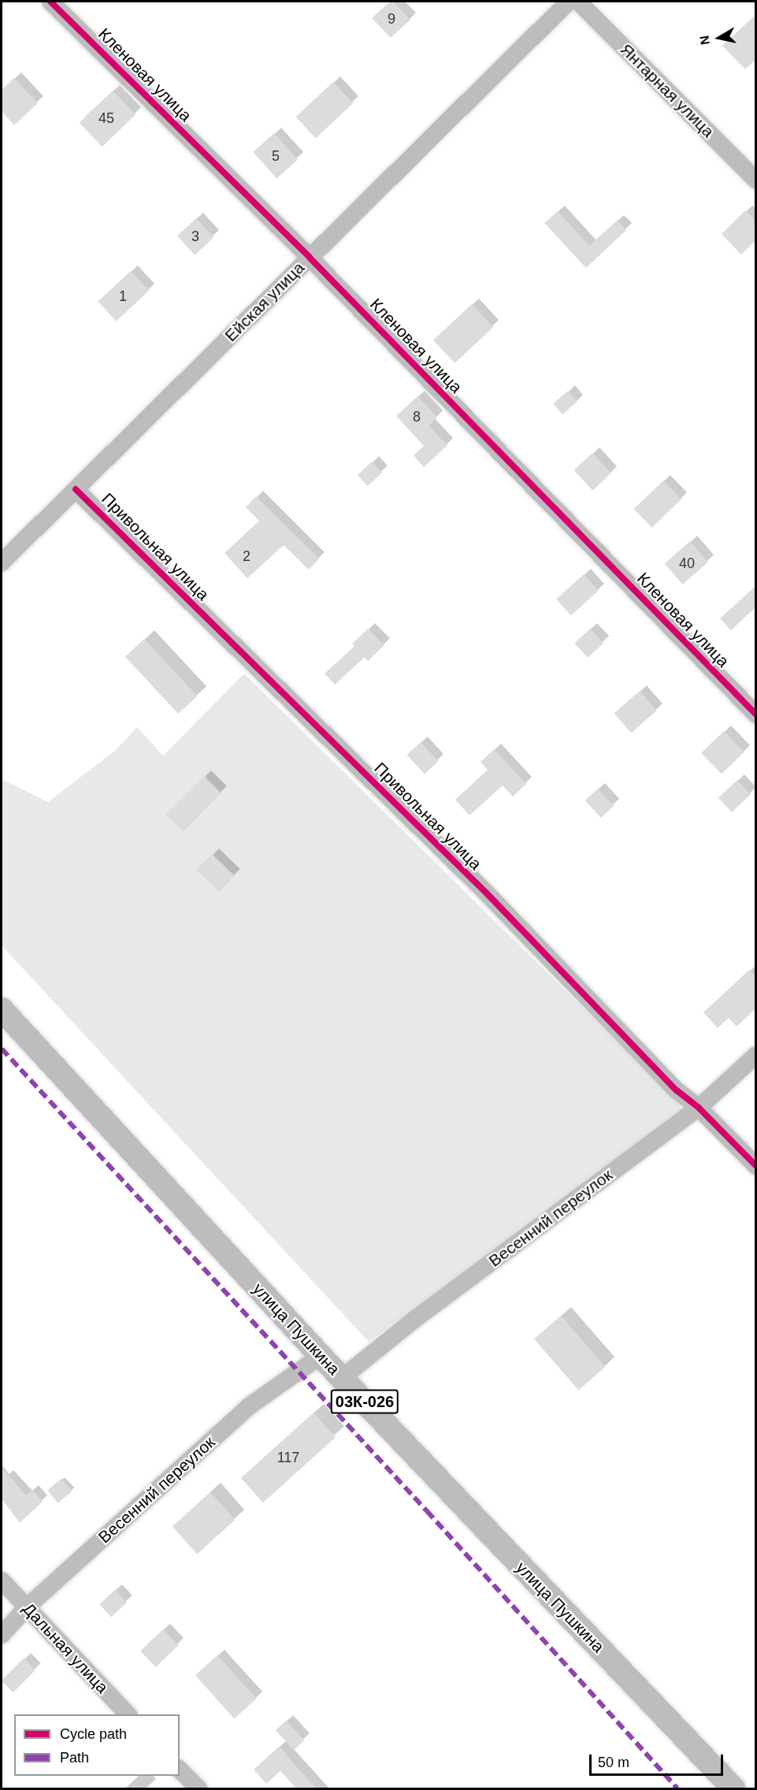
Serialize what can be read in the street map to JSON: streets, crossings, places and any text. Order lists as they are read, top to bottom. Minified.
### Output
{"streets":{"main road":["улица Пушкина","03К-026"],"street":["Кленовая улица","Янтарная улица","Ейская улица","Привольная улица","Весенний переулок","Дальная улица"]},"crossings":[["Кленовая улица","Ейская улица"],["Ейская улица","Привольная улица"],["Привольная улица","Весенний переулок"],["Весенний переулок","улица Пушкина"],["Весенний переулок","Дальная улица"]],"house_numbers":["9","45","5","3","1","8","2","40","117"],"legend":["Cycle path","Path"],"scale_bar":"50 m","north":"left"}
